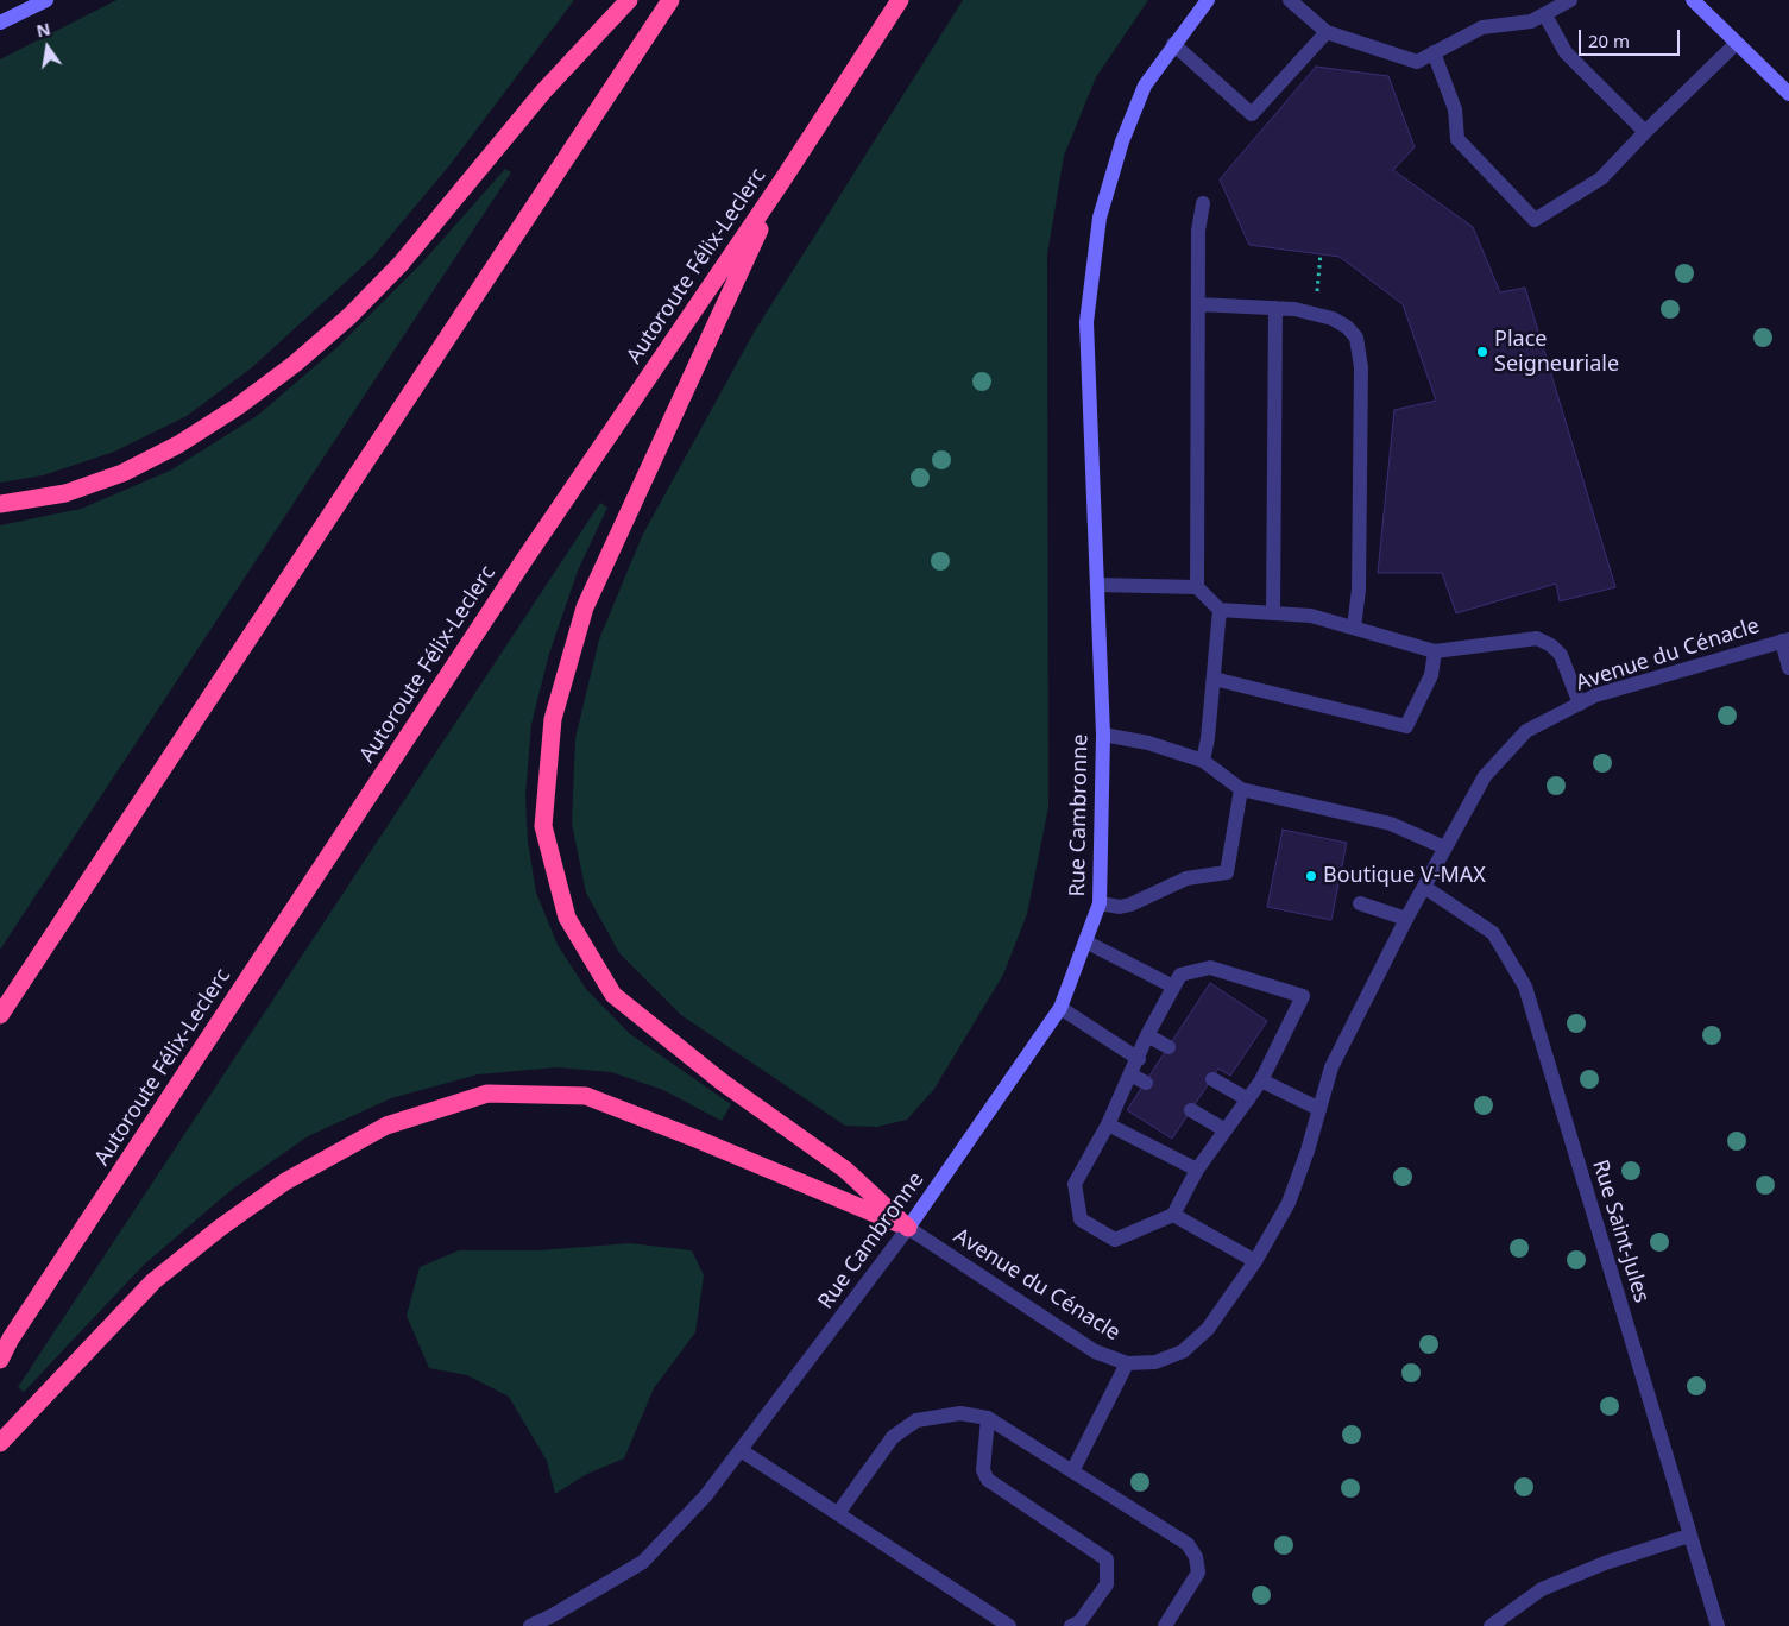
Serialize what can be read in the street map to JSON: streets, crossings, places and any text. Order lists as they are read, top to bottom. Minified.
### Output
{"streets":{"highway":["Autoroute Félix-Leclerc"],"street":["Avenue du Cénacle","Rue Cambronne","Rue Saint-Jules"]},"crossings":[["Avenue du Cénacle","Rue Cambronne"],["Avenue du Cénacle","Rue Saint-Jules"]],"places":["Place Seigneuriale","Boutique V-MAX"],"scale_bar":"20 m","north":"top"}
